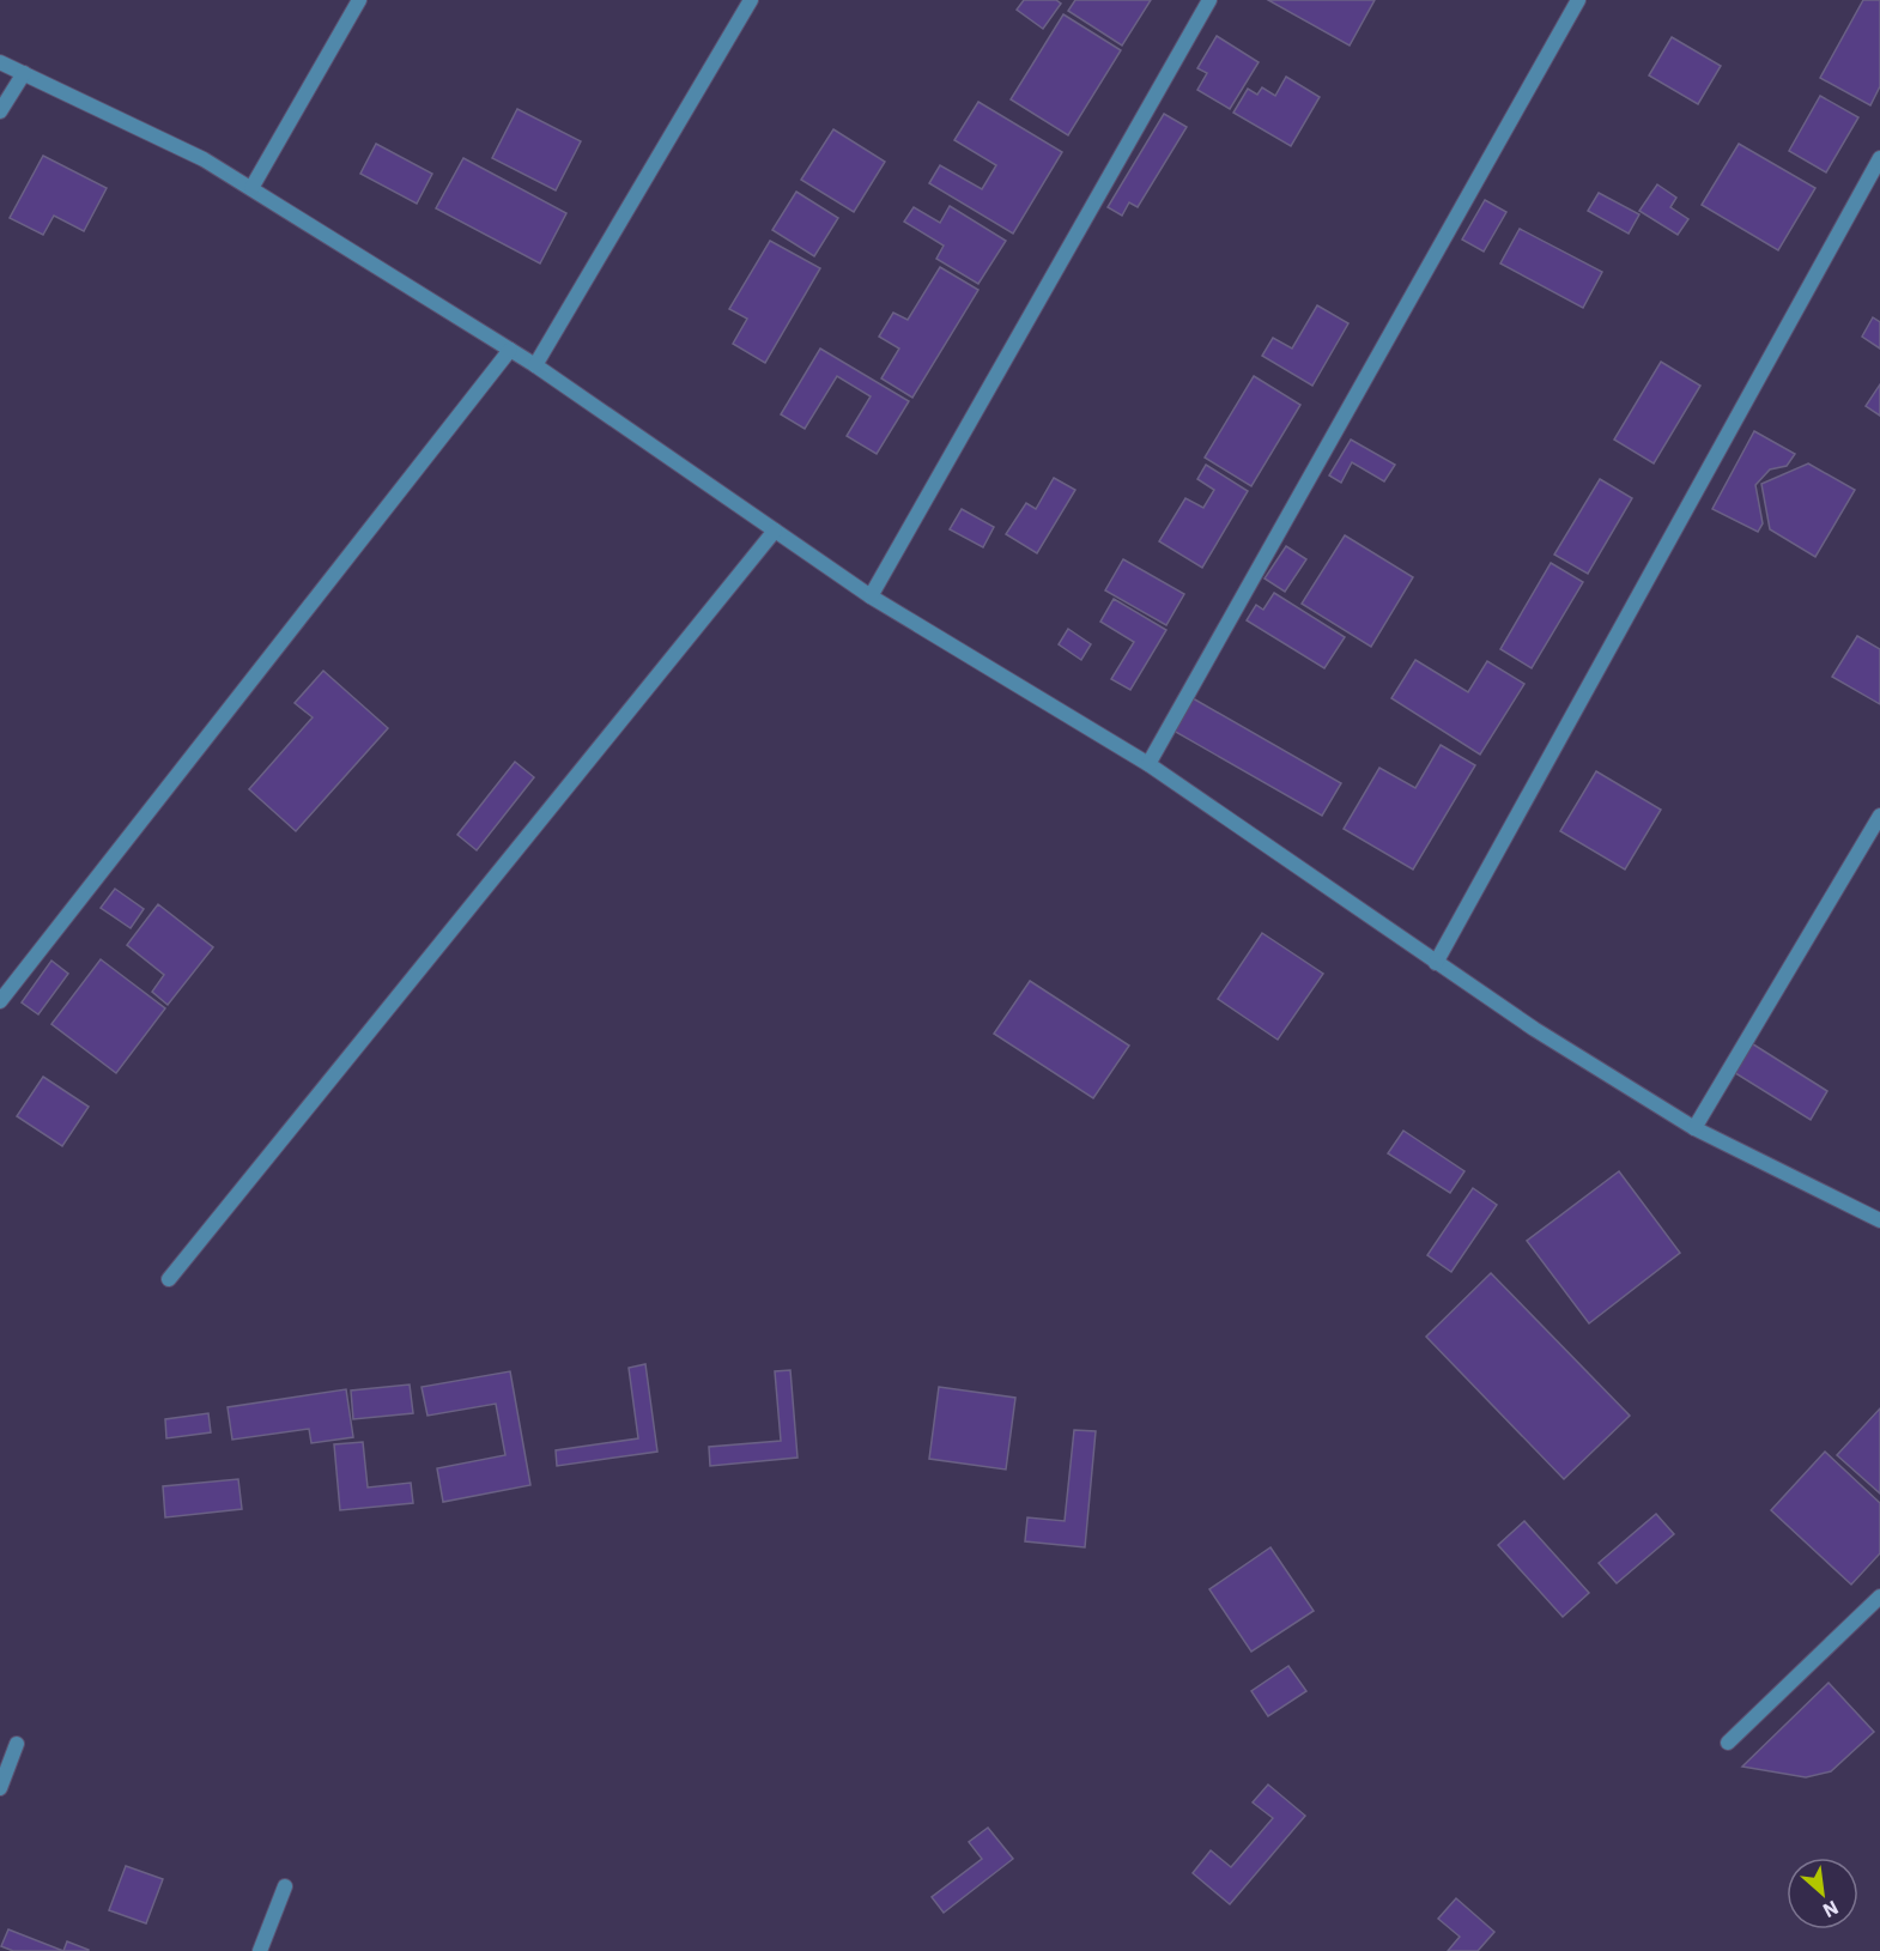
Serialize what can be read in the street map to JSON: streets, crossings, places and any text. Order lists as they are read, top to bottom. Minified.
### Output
{"north":"bottom right"}
